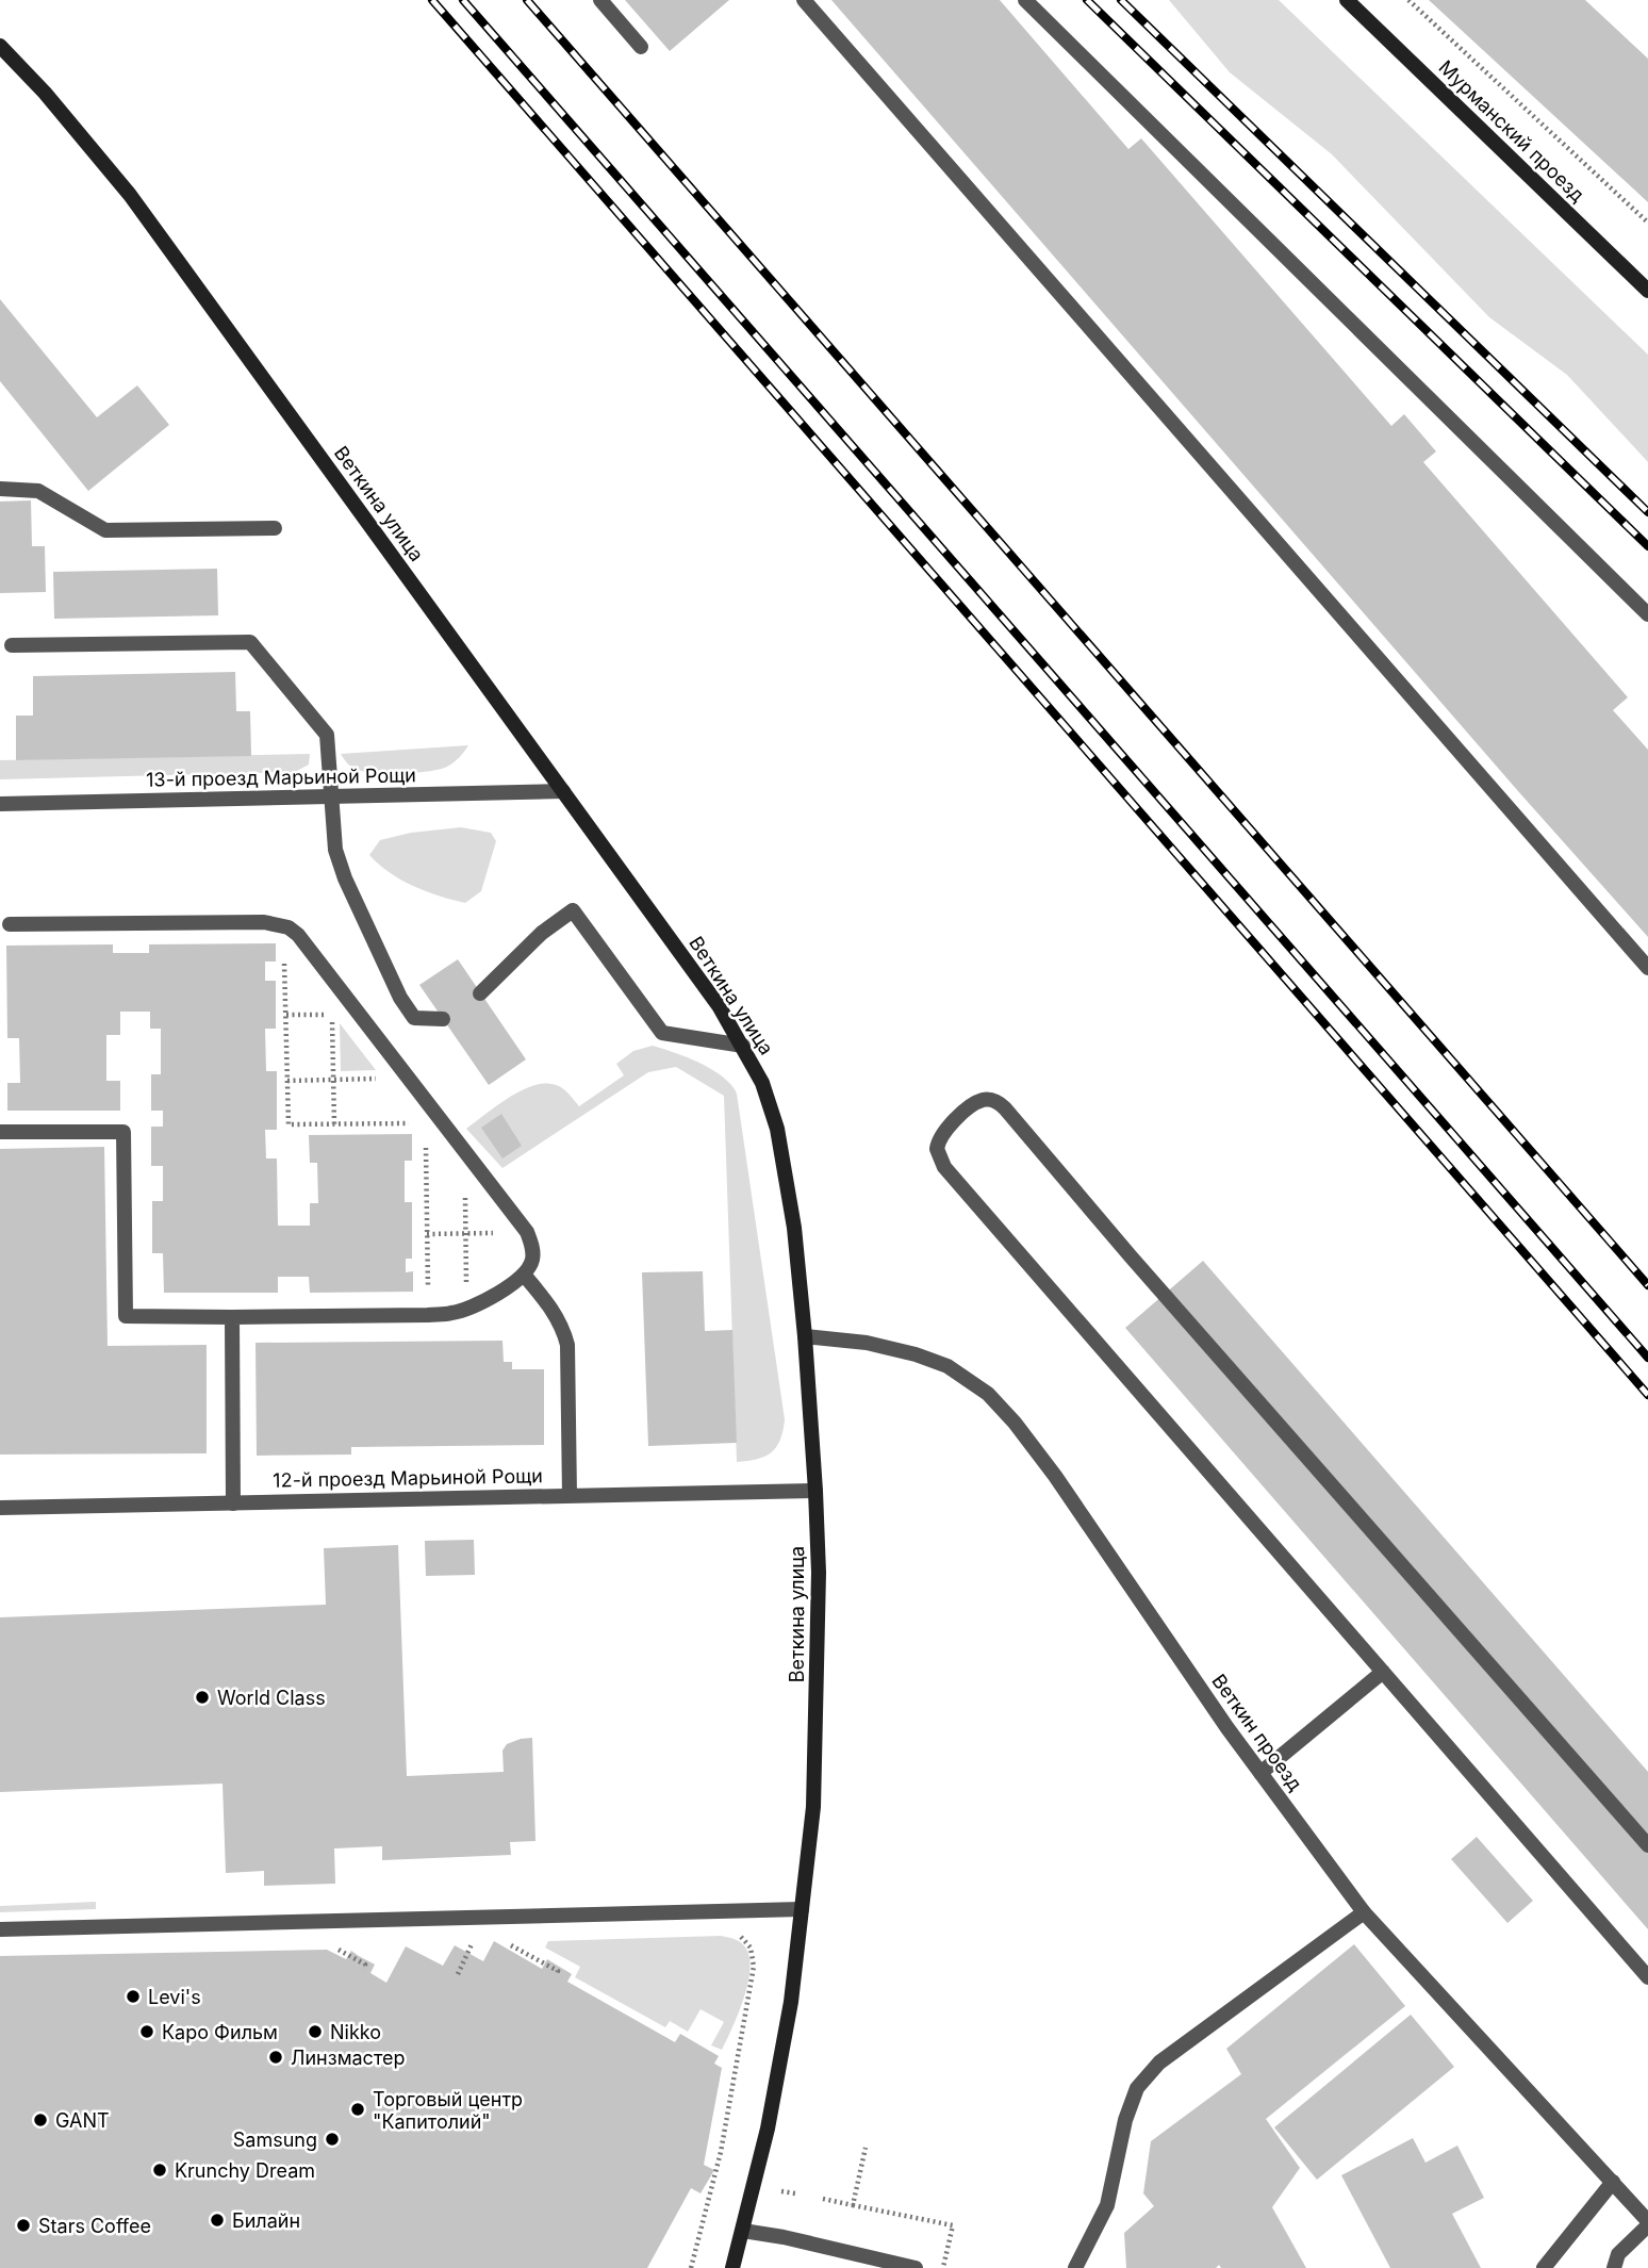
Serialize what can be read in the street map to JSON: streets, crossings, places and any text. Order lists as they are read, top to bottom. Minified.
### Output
{"streets":{"street":["Мурманский проезд","Веткина улица","13-й проезд Марьиной Рощи","12-й проезд Марьиной Рощи","Веткин проезд"]},"crossings":[["Веткина улица","13-й проезд Марьиной Рощи"],["Веткина улица","12-й проезд Марьиной Рощи"],["Веткина улица","Веткин проезд"]],"places":["World Class","Levi's","Каро Фильм","Nikko","Линзмастер","Торговый центр \"Капитолий\"","GANT","Samsung","Krunchy Dream","Билайн","Stars Coffee"]}
